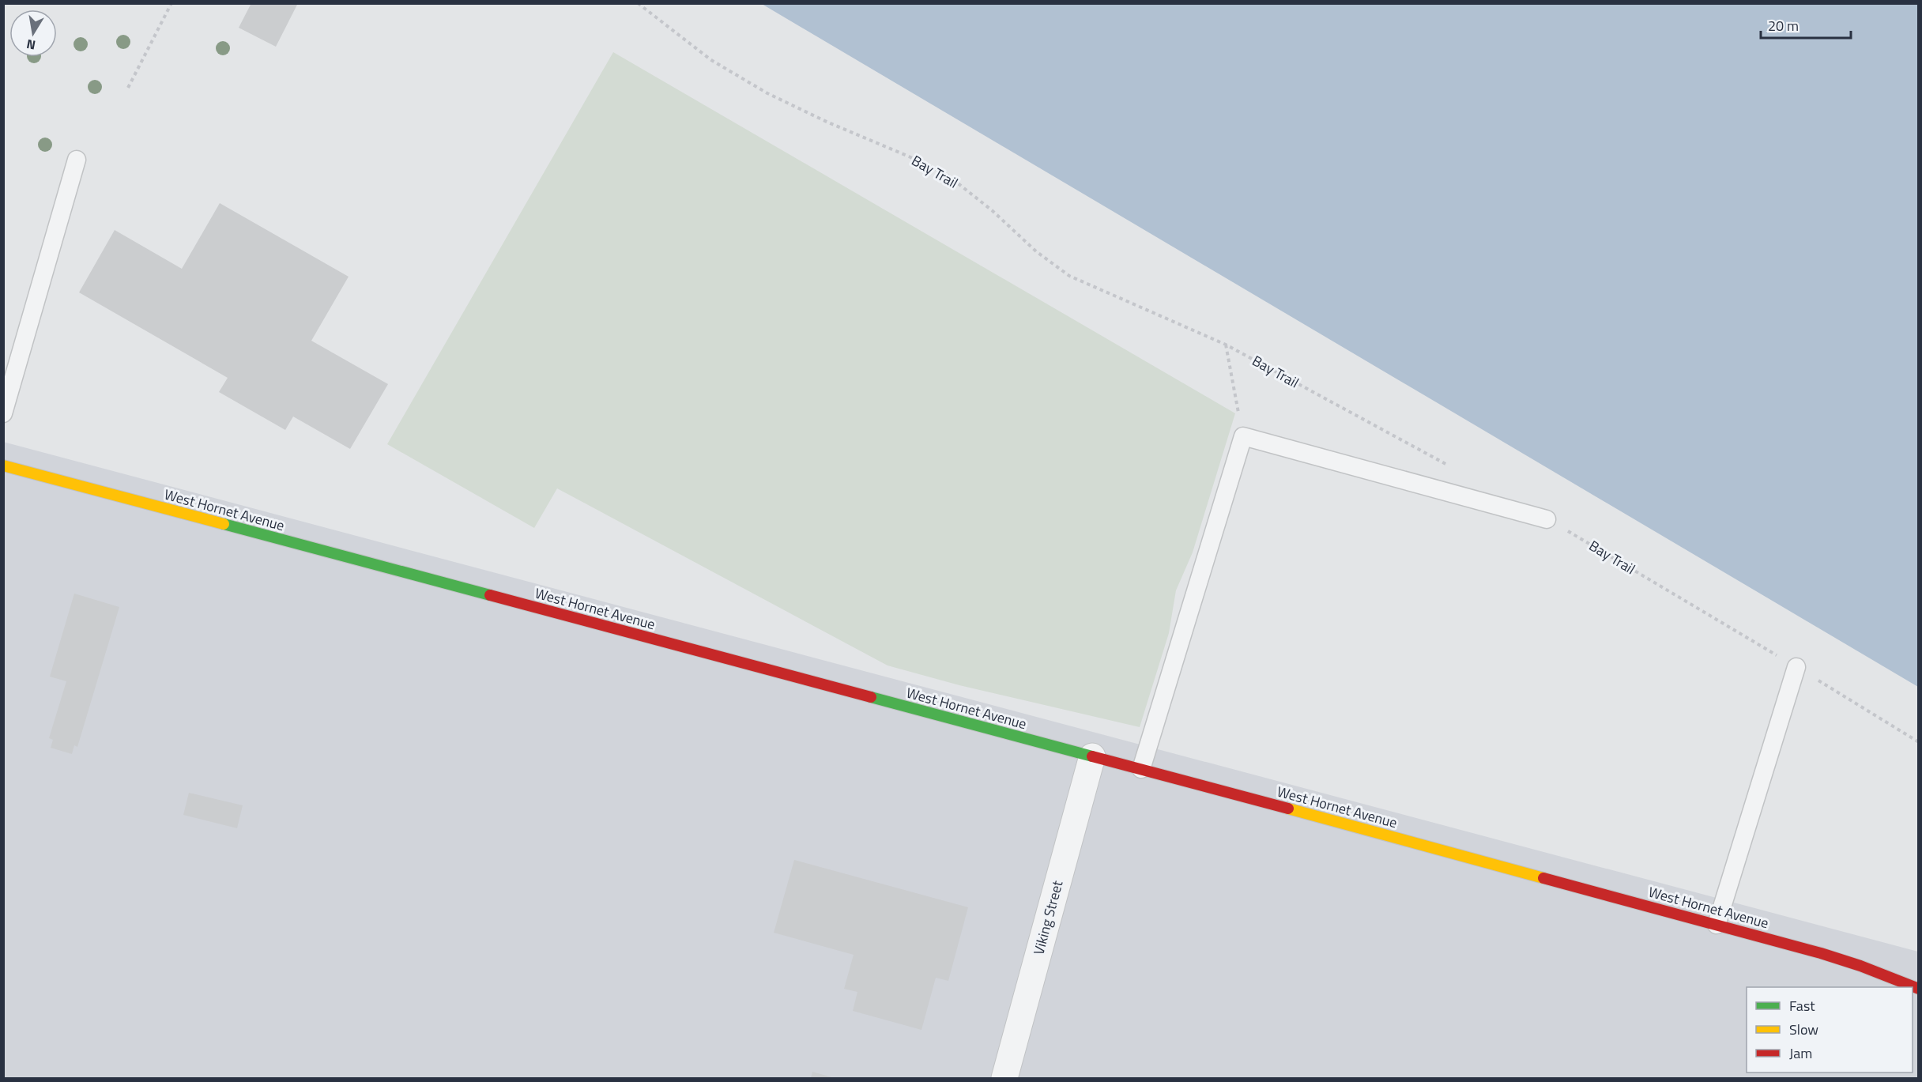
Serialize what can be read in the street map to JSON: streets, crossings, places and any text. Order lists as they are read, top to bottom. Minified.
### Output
{"streets":{"street":["West Hornet Avenue","Viking Street"],"path":["Bay Trail"]},"crossings":[["West Hornet Avenue","Viking Street"]],"legend":["Fast","Slow","Jam"],"scale_bar":"20 m","north":"bottom"}
